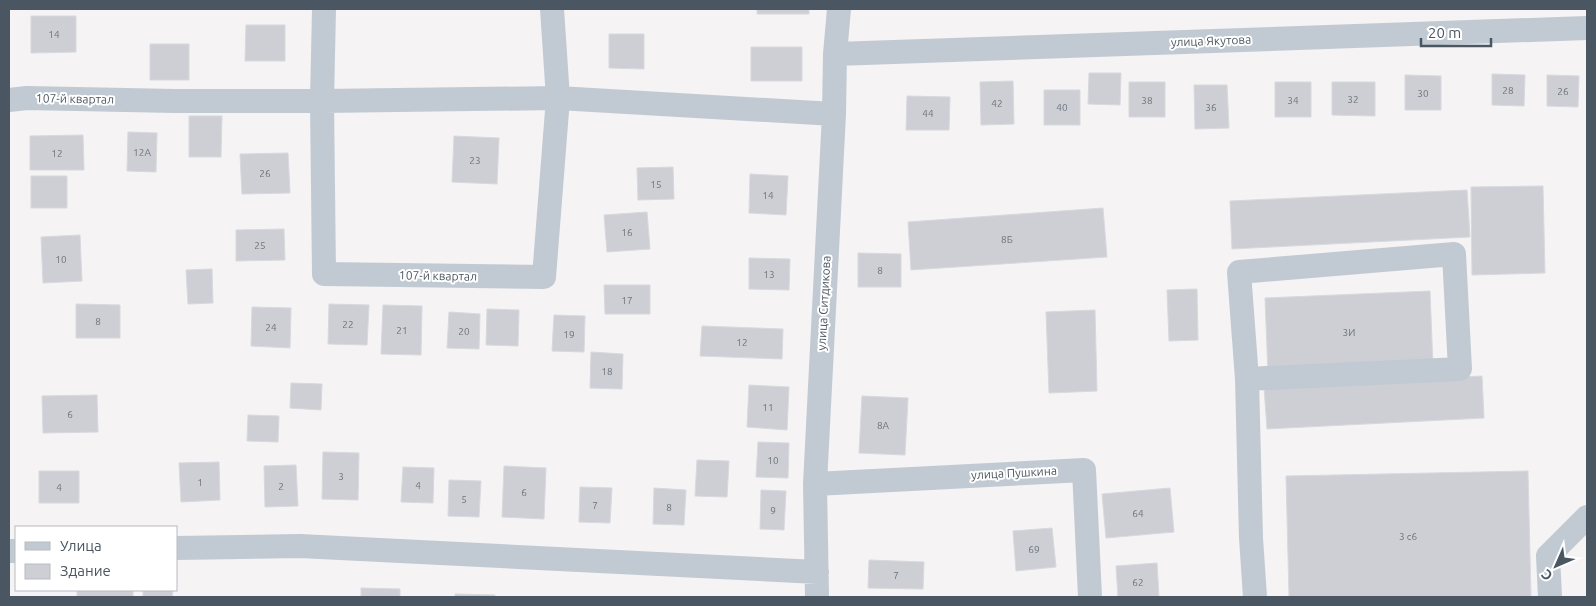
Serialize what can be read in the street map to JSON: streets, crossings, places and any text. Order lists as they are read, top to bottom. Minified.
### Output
{"streets":{"street":["улица Якутова","107-й квартал","улица Ситдикова","улица Пушкина"]},"crossings":[["улица Якутова","улица Ситдикова"],["107-й квартал","улица Ситдикова"],["улица Ситдикова","улица Пушкина"]],"house_numbers":["14","28","26","30","32","38","34","42","40","36","44","12А","12","23","26","15","14","16","8Б","25","10","8","13","17","8","22","24","21","20","3И","19","12","18","11","6","8А","10","3","1","4","2","4","6","5","7","8","9","64","3 с6","69","7","62"],"legend":["Улица","Здание"],"scale_bar":"20 m","north":"bottom left"}
